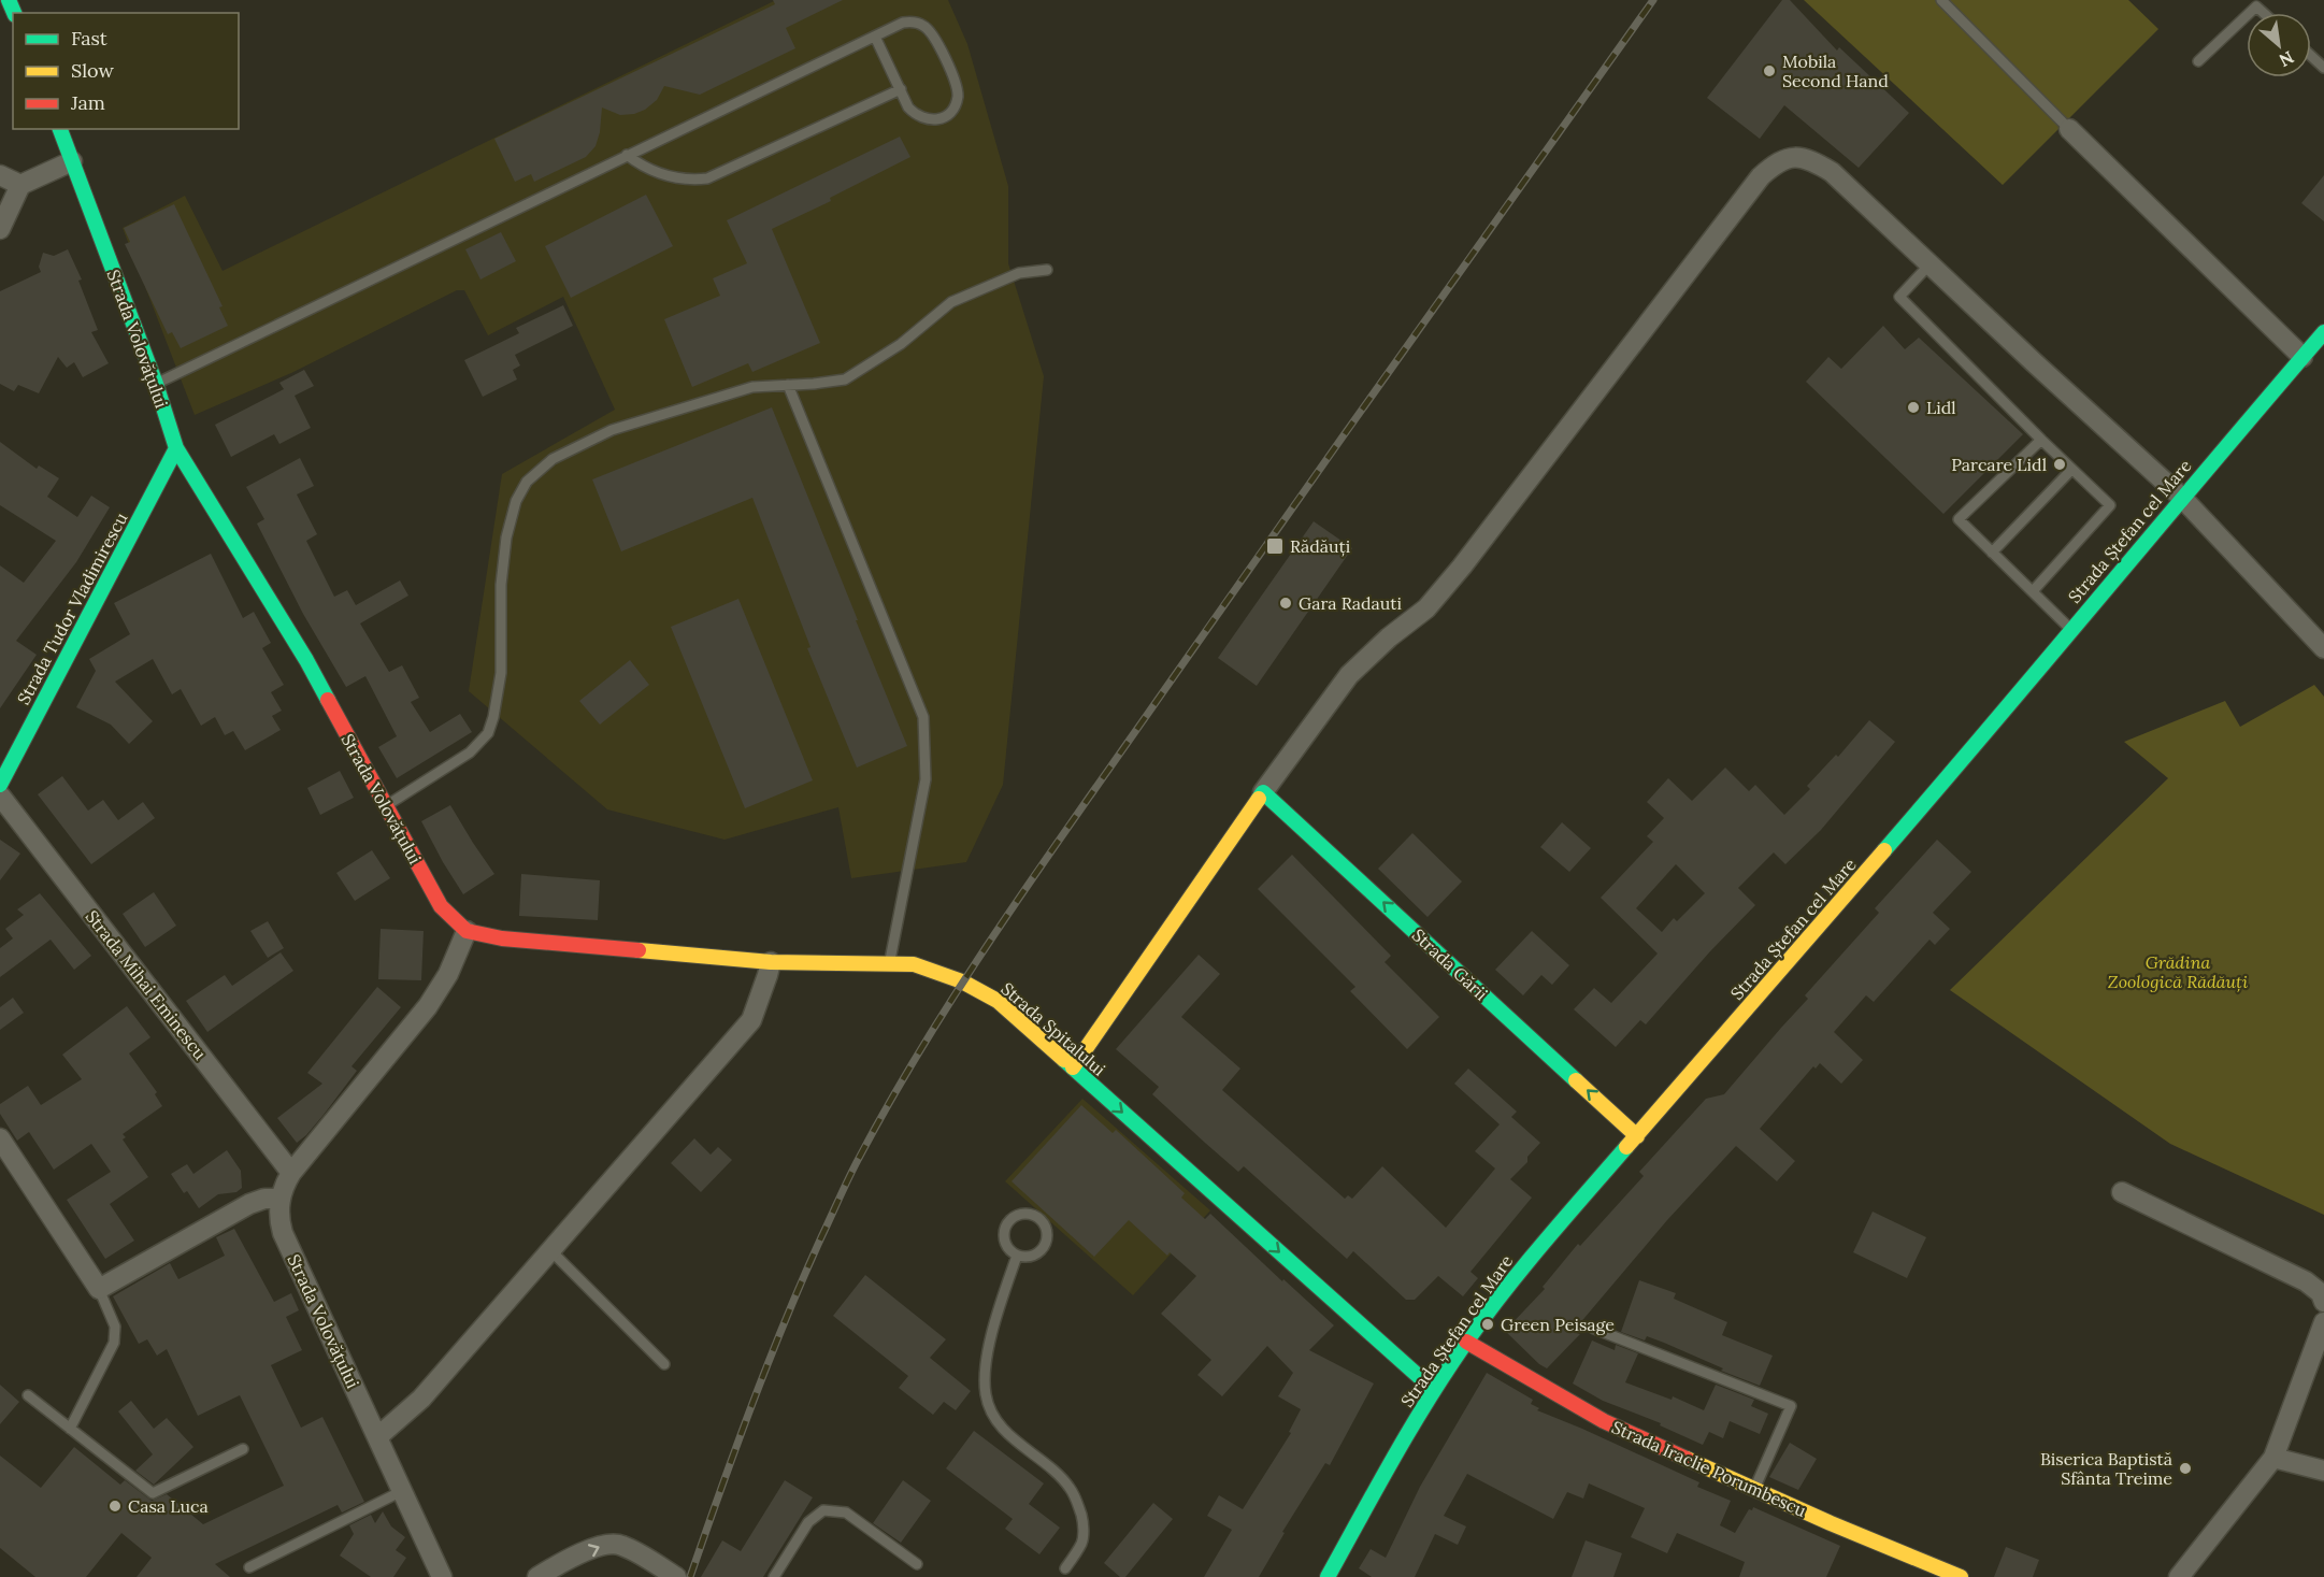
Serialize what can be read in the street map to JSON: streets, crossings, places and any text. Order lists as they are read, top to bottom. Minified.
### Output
{"streets":{"main road":["Strada Volovățului","Strada Ștefan cel Mare","Strada Tudor Vladimirescu","Strada Gării","Strada Spitalului","Strada Iraclie Porumbescu"],"street":["Strada Mihai Eminescu"]},"crossings":[["Strada Volovățului","Strada Tudor Vladimirescu"],["Strada Volovățului","Strada Mihai Eminescu"],["Strada Volovățului","Strada Spitalului"],["Strada Ștefan cel Mare","Strada Gării"],["Strada Ștefan cel Mare","Strada Spitalului"],["Strada Ștefan cel Mare","Strada Iraclie Porumbescu"]],"one_way":["Strada Gării","Strada Spitalului"],"parks":["Grădina Zoologică Rădăuți"],"places":{"other":["Mobila Second Hand","Lidl","Parcare Lidl","Gara Radauti","Green Peisage","Biserica Baptistă Sfânta Treime","Casa Luca"],"transit":["Rădăuți"]},"legend":["Fast","Slow","Jam"],"north":"bottom right"}
